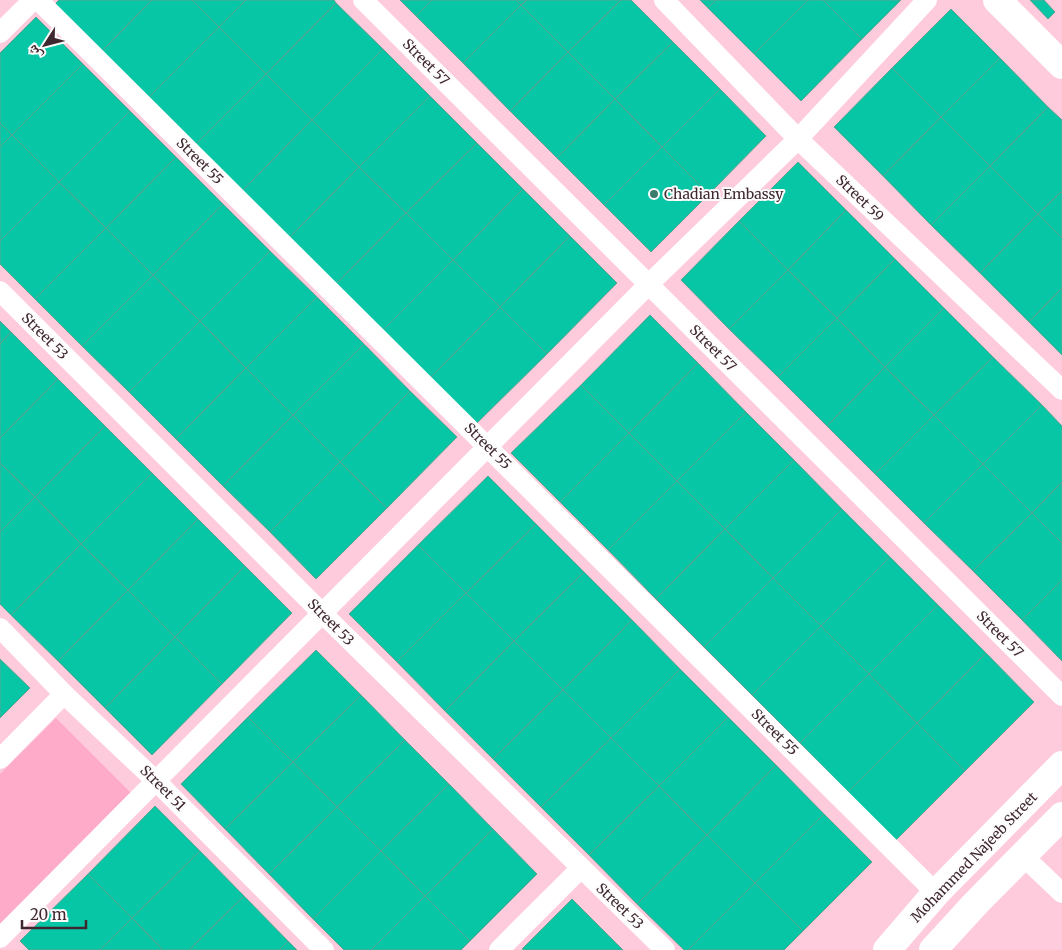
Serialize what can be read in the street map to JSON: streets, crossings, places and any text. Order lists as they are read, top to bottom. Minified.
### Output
{"streets":{"main road":["Mohammed Najeeb Street"],"street":["Street 57","Street 55","Street 59","Street 53","Street 51"]},"crossings":[["Street 55","Mohammed Najeeb Street"]],"places":["Chadian Embassy"],"scale_bar":"20 m","north":"bottom left"}
